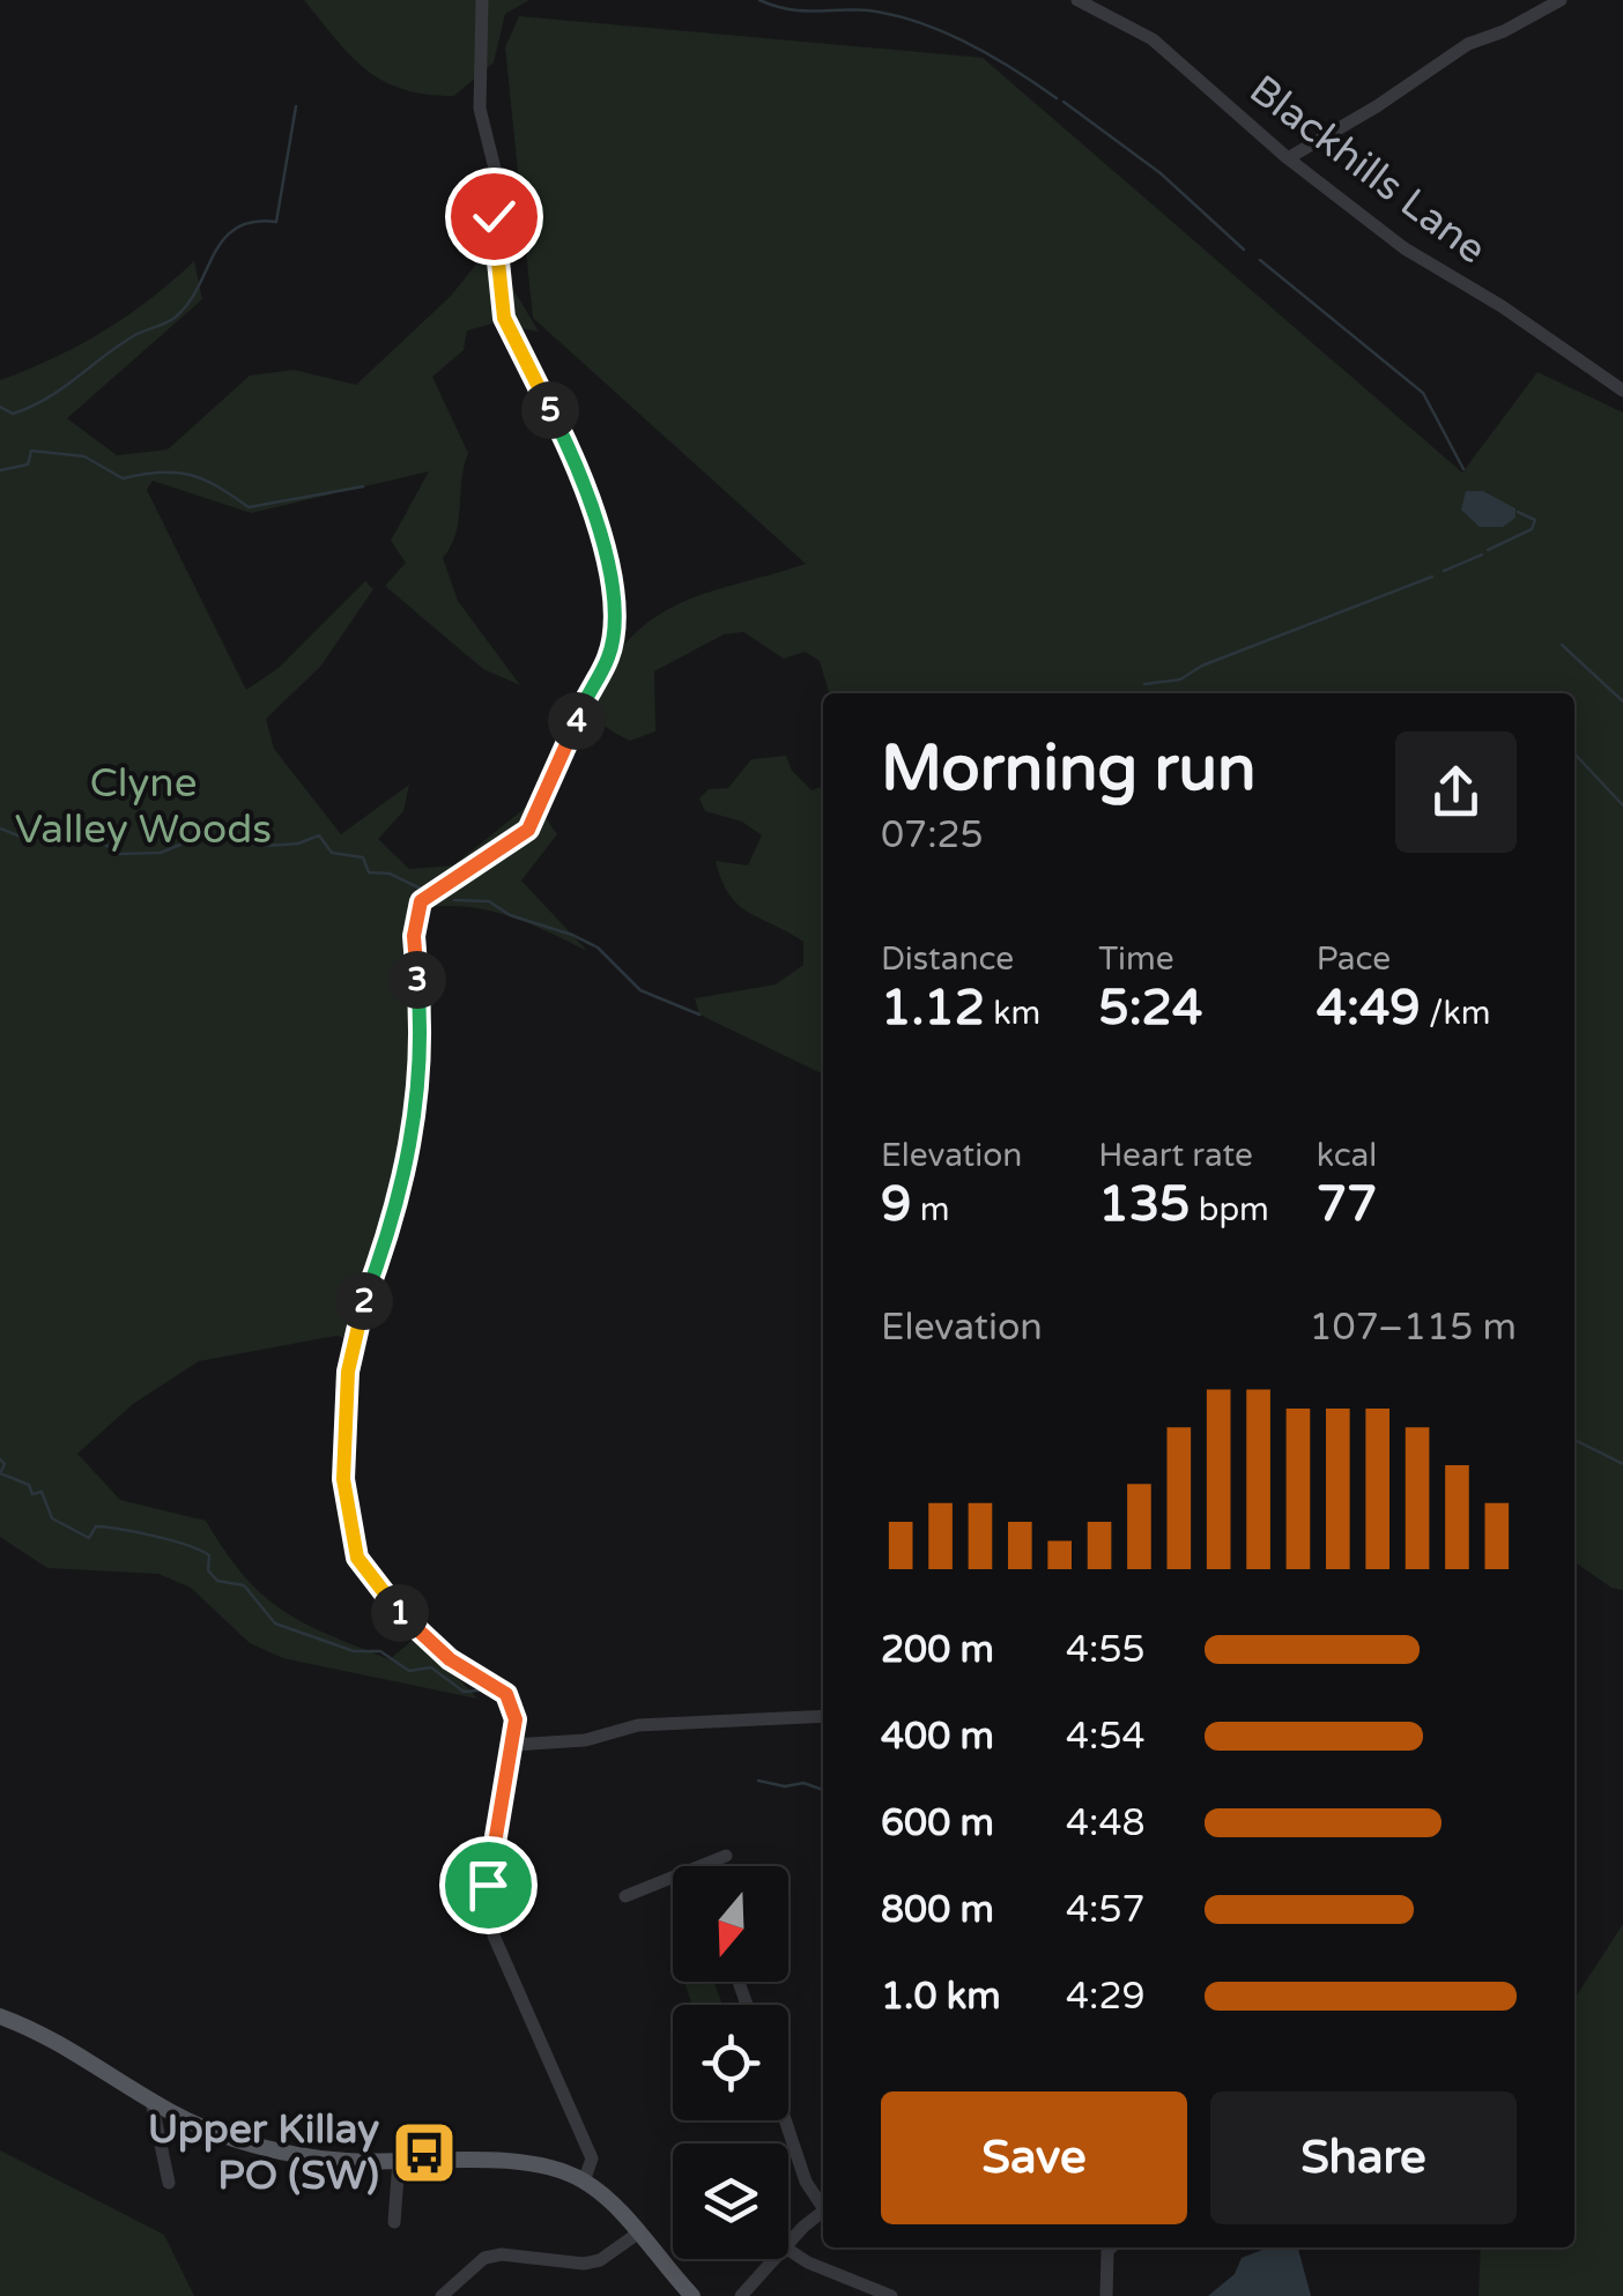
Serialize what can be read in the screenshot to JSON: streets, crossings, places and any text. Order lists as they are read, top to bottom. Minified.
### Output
{"streets":{"street":["Blackhills Lane"]},"parks":["Clyne Valley Woods"],"places":{"bus stop":["Upper Killay PO (SW)"]},"north":"bottom","page":{"pins":["5","4","3","2","1"],"heading":["Morning run","07:25"],"stats":[["Distance","1.12 km"],["Time","5:24"],["Pace","4:49 /km"],["Elevation","9 m"],["Heart rate","135 bpm"],["kcal","77"]],"chart":["Elevation","107–115 m"],"list":[{"name":"200 m","note":"4:55"},{"name":"400 m","note":"4:54"},{"name":"600 m","note":"4:48"},{"name":"800 m","note":"4:57"},{"name":"1.0 km","note":"4:29"}],"buttons":["Save","Share"]}}
